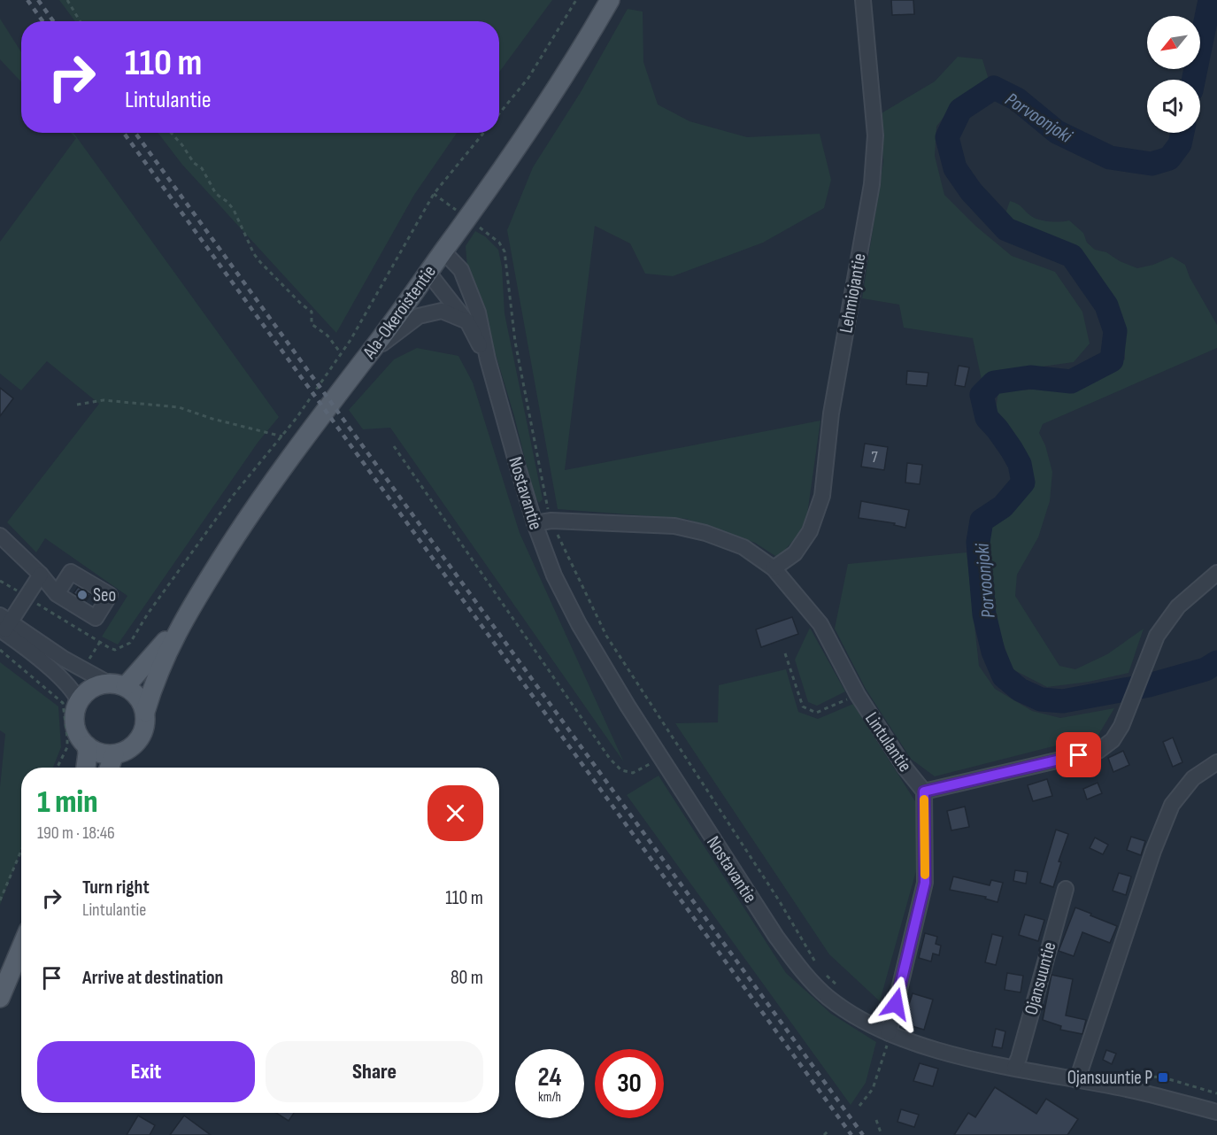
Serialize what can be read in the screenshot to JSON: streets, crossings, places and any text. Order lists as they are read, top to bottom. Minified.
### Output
{"streets":{"main road":["Ala-Okeroistentie"],"street":["Lehmiojantie","Nostavantie","Lintulantie","Ojansuuntie"]},"crossings":[["Lehmiojantie","Lintulantie"],["Ala-Okeroistentie","Nostavantie"],["Nostavantie","Lintulantie"],["Nostavantie","Ojansuuntie"]],"water":["Porvoonjoki"],"places":{"other":["Seo"],"transit":["Ojansuuntie P"]},"house_numbers":["7"],"north":"bottom left","page":{"turn":["110 m","Lintulantie"],"heading":["1 min","190 m · 18:46"],"list":[{"name":"Turn right","note":"Lintulantie","value":"110 m"},{"name":"Arrive at destination","value":"80 m"}],"buttons":["Exit","Share"],"speed":"24 km/h","limit":"30"}}
